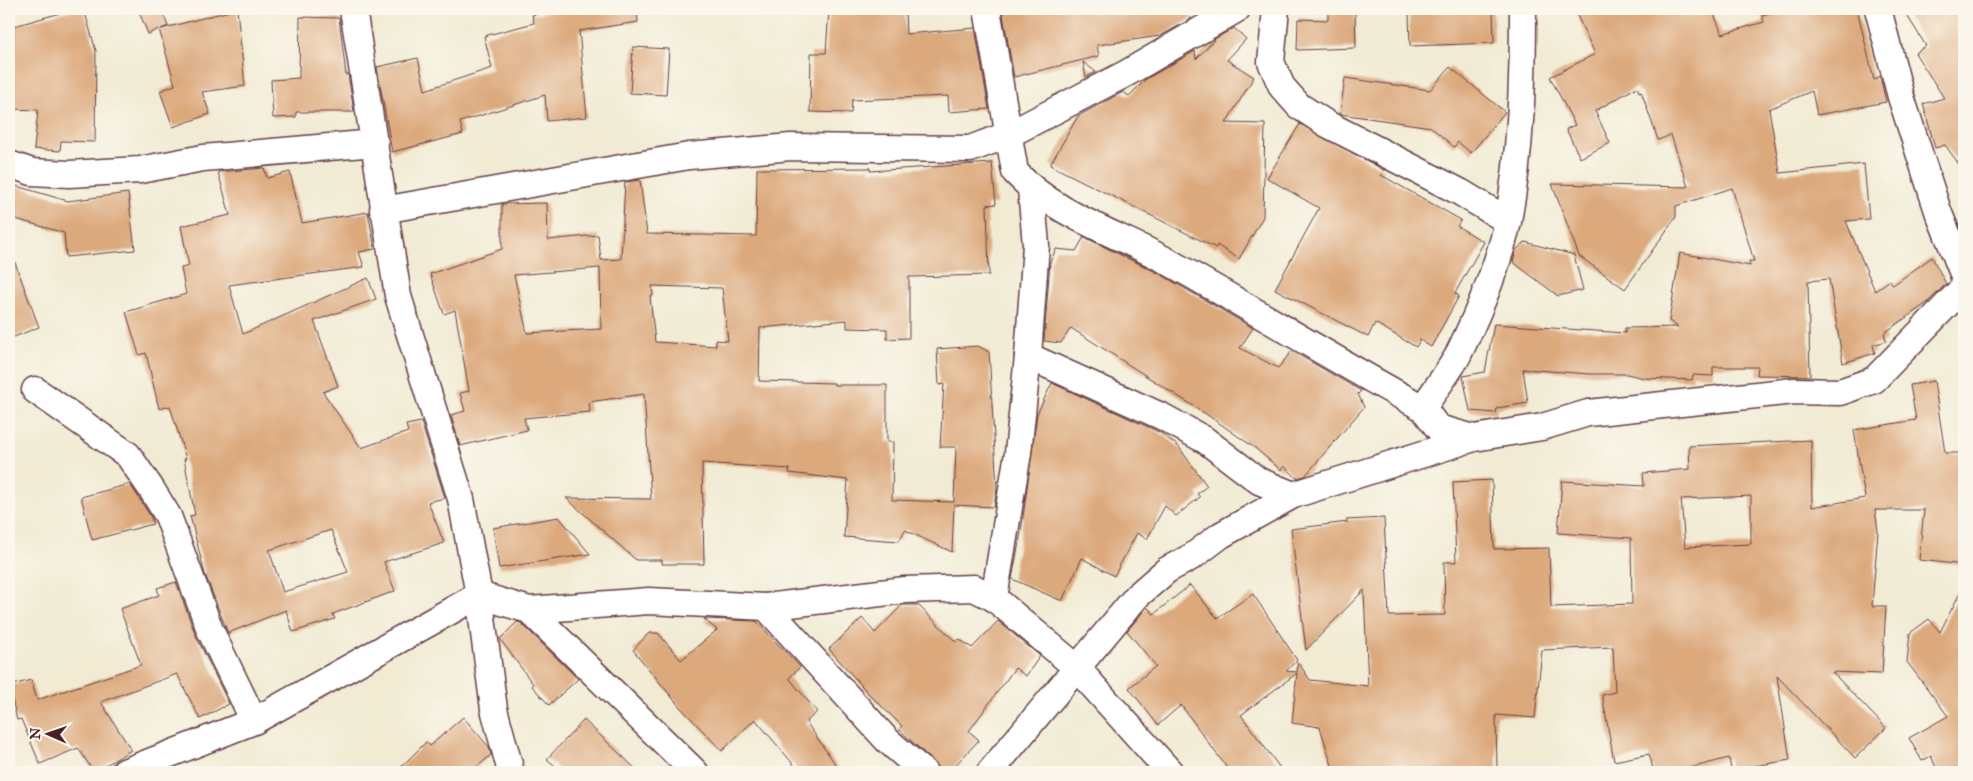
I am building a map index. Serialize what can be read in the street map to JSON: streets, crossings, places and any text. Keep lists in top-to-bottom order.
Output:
{
  "north": "left"
}
